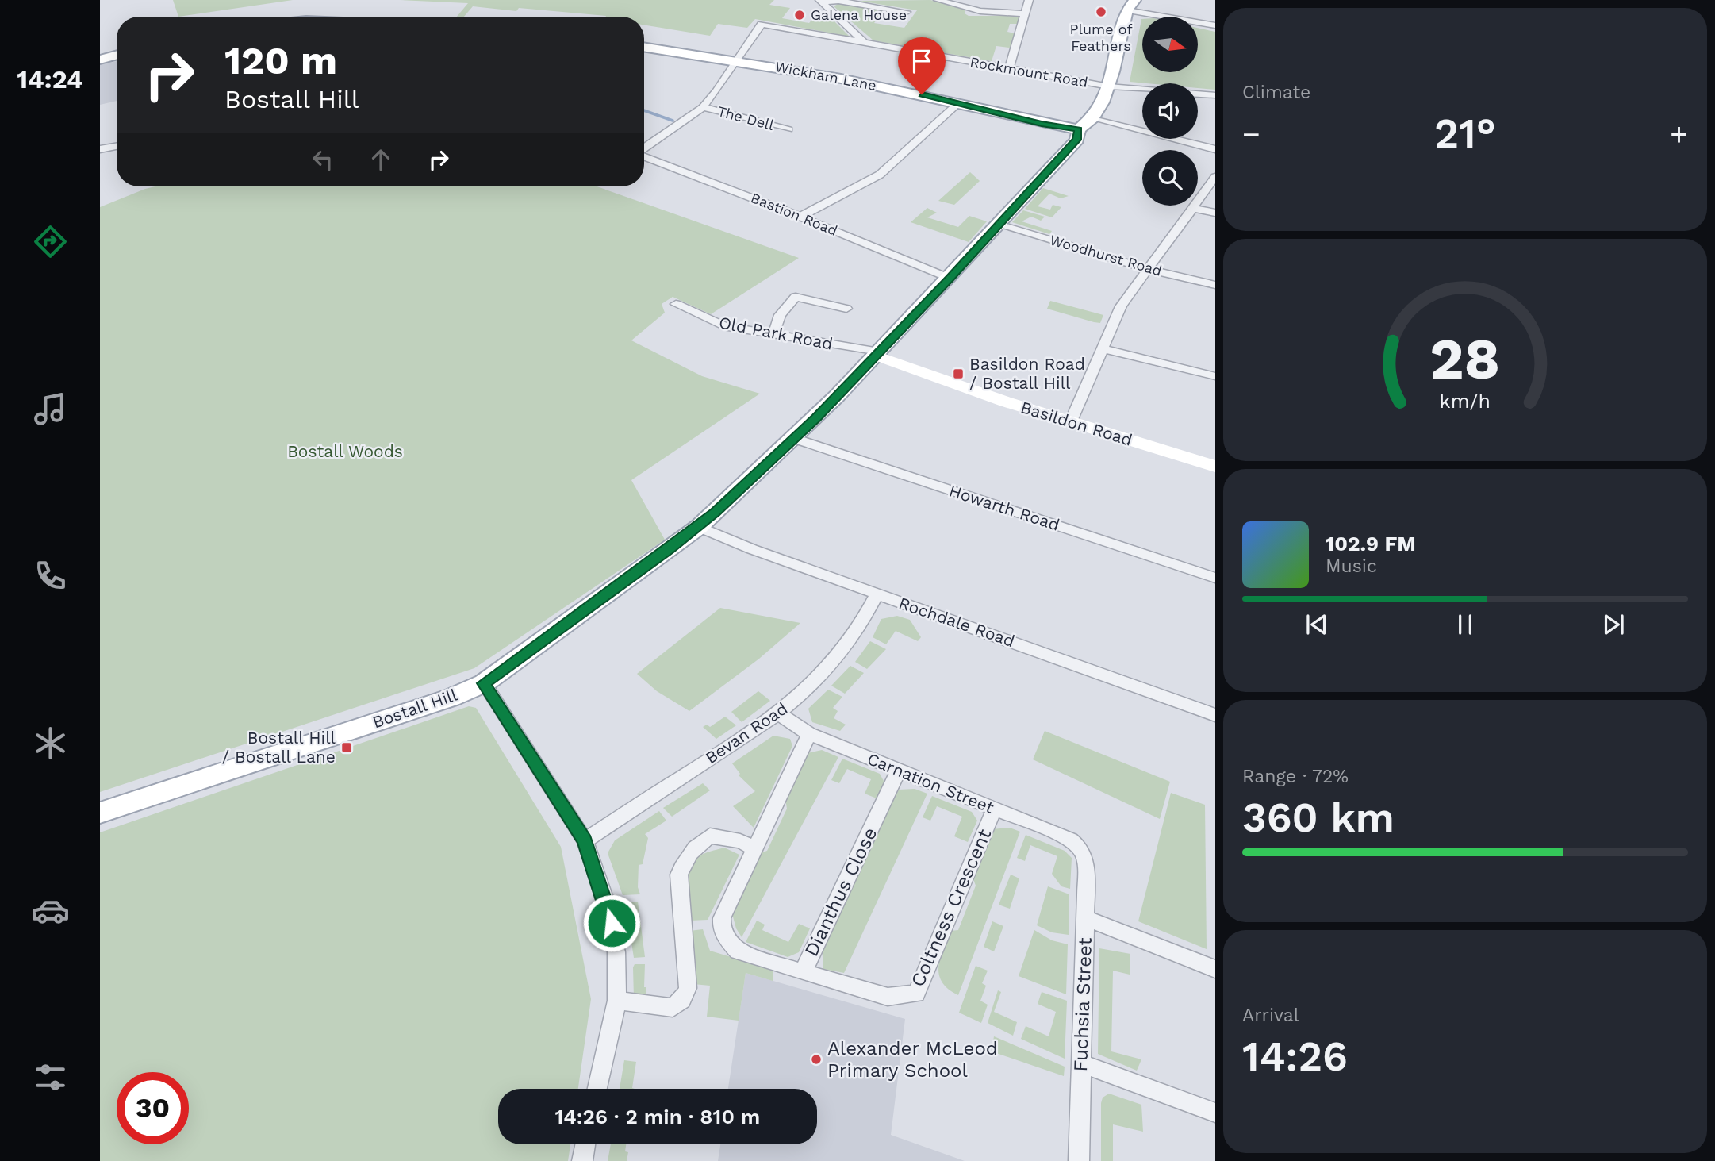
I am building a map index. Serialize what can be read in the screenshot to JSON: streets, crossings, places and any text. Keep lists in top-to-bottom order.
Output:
{
  "streets": {
    "main road": ["Wickham Lane", "Basildon Road", "Bostall Hill"],
    "street": [
      "Rockmount Road",
      "The Dell",
      "Bastion Road",
      "Woodhurst Road",
      "Old Park Road",
      "Howarth Road",
      "Rochdale Road",
      "Bevan Road",
      "Carnation Street",
      "Dianthus Close",
      "Coltness Crescent",
      "Fuchsia Street"
    ]
  },
  "crossings": [
    ["Rockmount Road", "Wickham Lane"],
    ["Wickham Lane", "Bostall Hill"],
    ["Bastion Road", "Bostall Hill"],
    ["Woodhurst Road", "Bostall Hill"],
    ["Old Park Road", "Basildon Road"],
    ["Old Park Road", "Bostall Hill"],
    ["Basildon Road", "Bostall Hill"],
    ["Howarth Road", "Bostall Hill"],
    ["Rochdale Road", "Bostall Hill"],
    ["Rochdale Road", "Bevan Road"],
    ["Bevan Road", "Carnation Street"],
    ["Carnation Street", "Dianthus Close"],
    ["Carnation Street", "Coltness Crescent"],
    ["Carnation Street", "Fuchsia Street"],
    ["Dianthus Close", "Coltness Crescent"]
  ],
  "parks": ["Bostall Woods"],
  "places": {
    "other": ["Plume of Feathers", "Galena House", "Alexander McLeod Primary School"],
    "transit": ["Basildon Road / Bostall Hill", "Bostall Hill / Bostall Lane"]
  },
  "north": "right",
  "page": {
    "tabs": "14:24",
    "tile": [
      "Climate",
      ["Range · 72%", "360 km"],
      ["Arrival", "14:26"]
    ],
    "turn": ["120 m", "Bostall Hill"],
    "heat": ["−", "21°", "+"],
    "song": ["102.9 FM", "Music"],
    "limit": "30",
    "trip": "14:26 · 2 min · 810 m",
    "gauge": ["28", "km/h"]
  }
}
